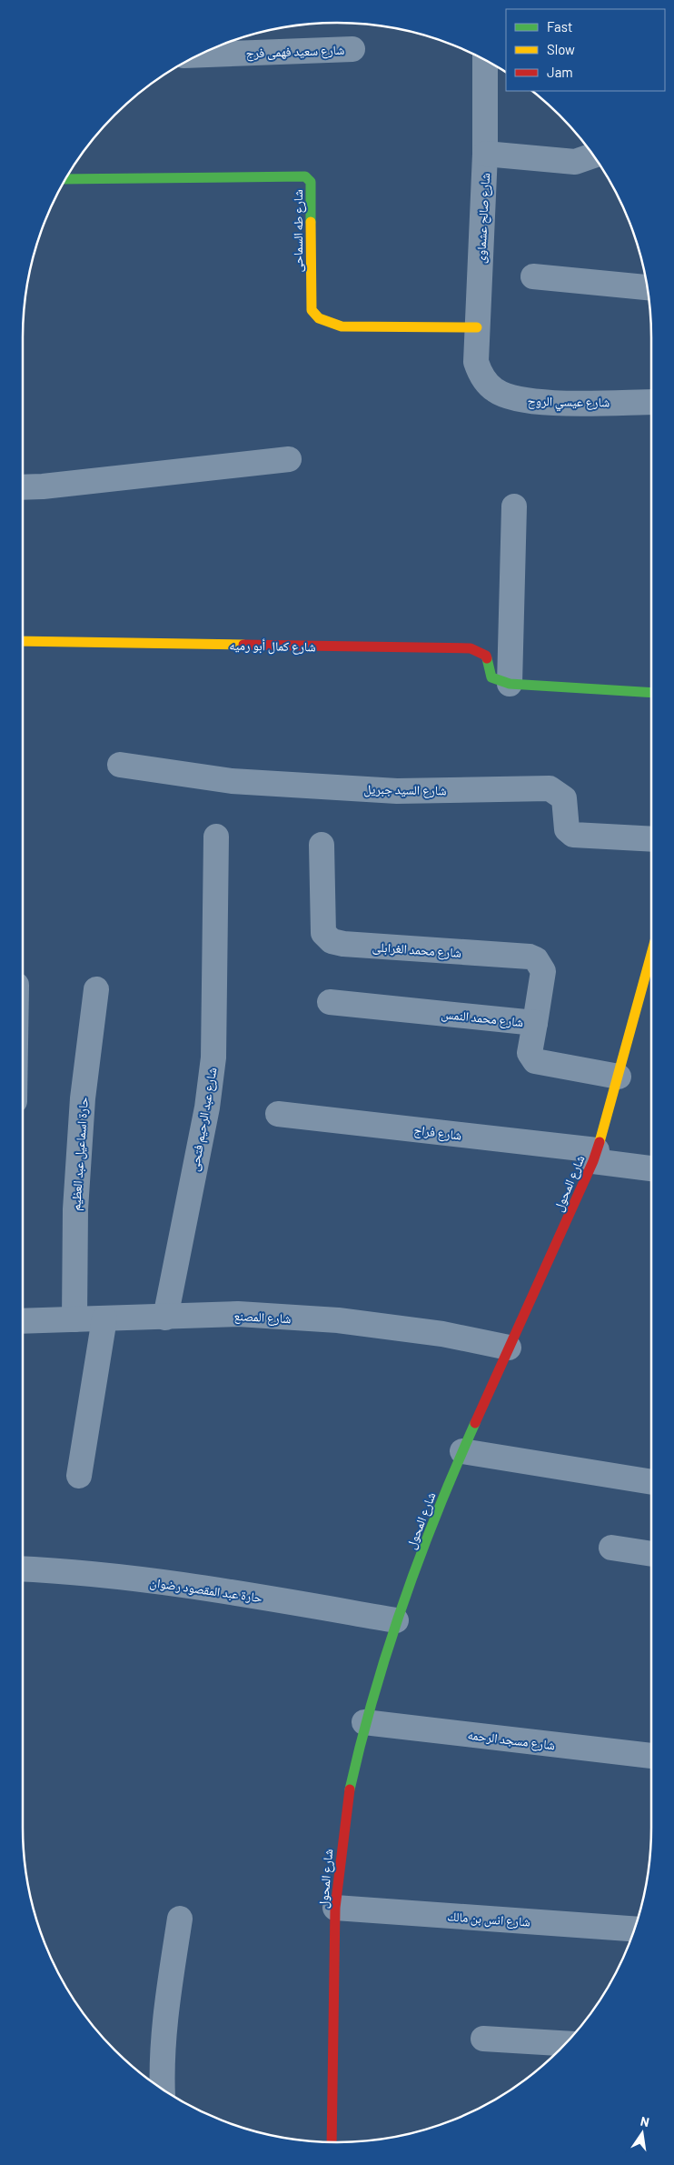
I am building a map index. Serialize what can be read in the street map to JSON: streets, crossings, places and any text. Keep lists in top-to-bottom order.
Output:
{
  "streets": {
    "street": [
      "شارع سعيد فهمى فرج",
      "شارع صالح عشماوى",
      "شارع طه السماحى",
      "شارع عيسي الروح",
      "شارع كمال أبو رميه",
      "شارع السيد جبريل",
      "شارع محمد الغرابلى",
      "شارع محمد النمس",
      "شارع عبد الرحيم فتحى",
      "شارع فراج",
      "حارة اسماعيل عبد العظيم",
      "شارع المحول",
      "شارع المصنع",
      "حارة عبد المقصود رضوان",
      "شارع مسجد الرحمه",
      "شارع انس بن مالك"
    ]
  },
  "crossings": [
    ["شارع صالح عشماوى", "شارع طه السماحى"],
    ["شارع صالح عشماوى", "شارع عيسي الروح"],
    ["شارع محمد الغرابلى", "شارع محمد النمس"],
    ["شارع محمد النمس", "شارع المحول"],
    ["شارع عبد الرحيم فتحى", "شارع المصنع"],
    ["شارع فراج", "شارع المحول"],
    ["حارة اسماعيل عبد العظيم", "شارع المصنع"],
    ["شارع المحول", "شارع المصنع"],
    ["شارع المحول", "حارة عبد المقصود رضوان"],
    ["شارع المحول", "شارع مسجد الرحمه"],
    ["شارع المحول", "شارع انس بن مالك"]
  ],
  "legend": ["Fast", "Slow", "Jam"],
  "north": "top"
}
